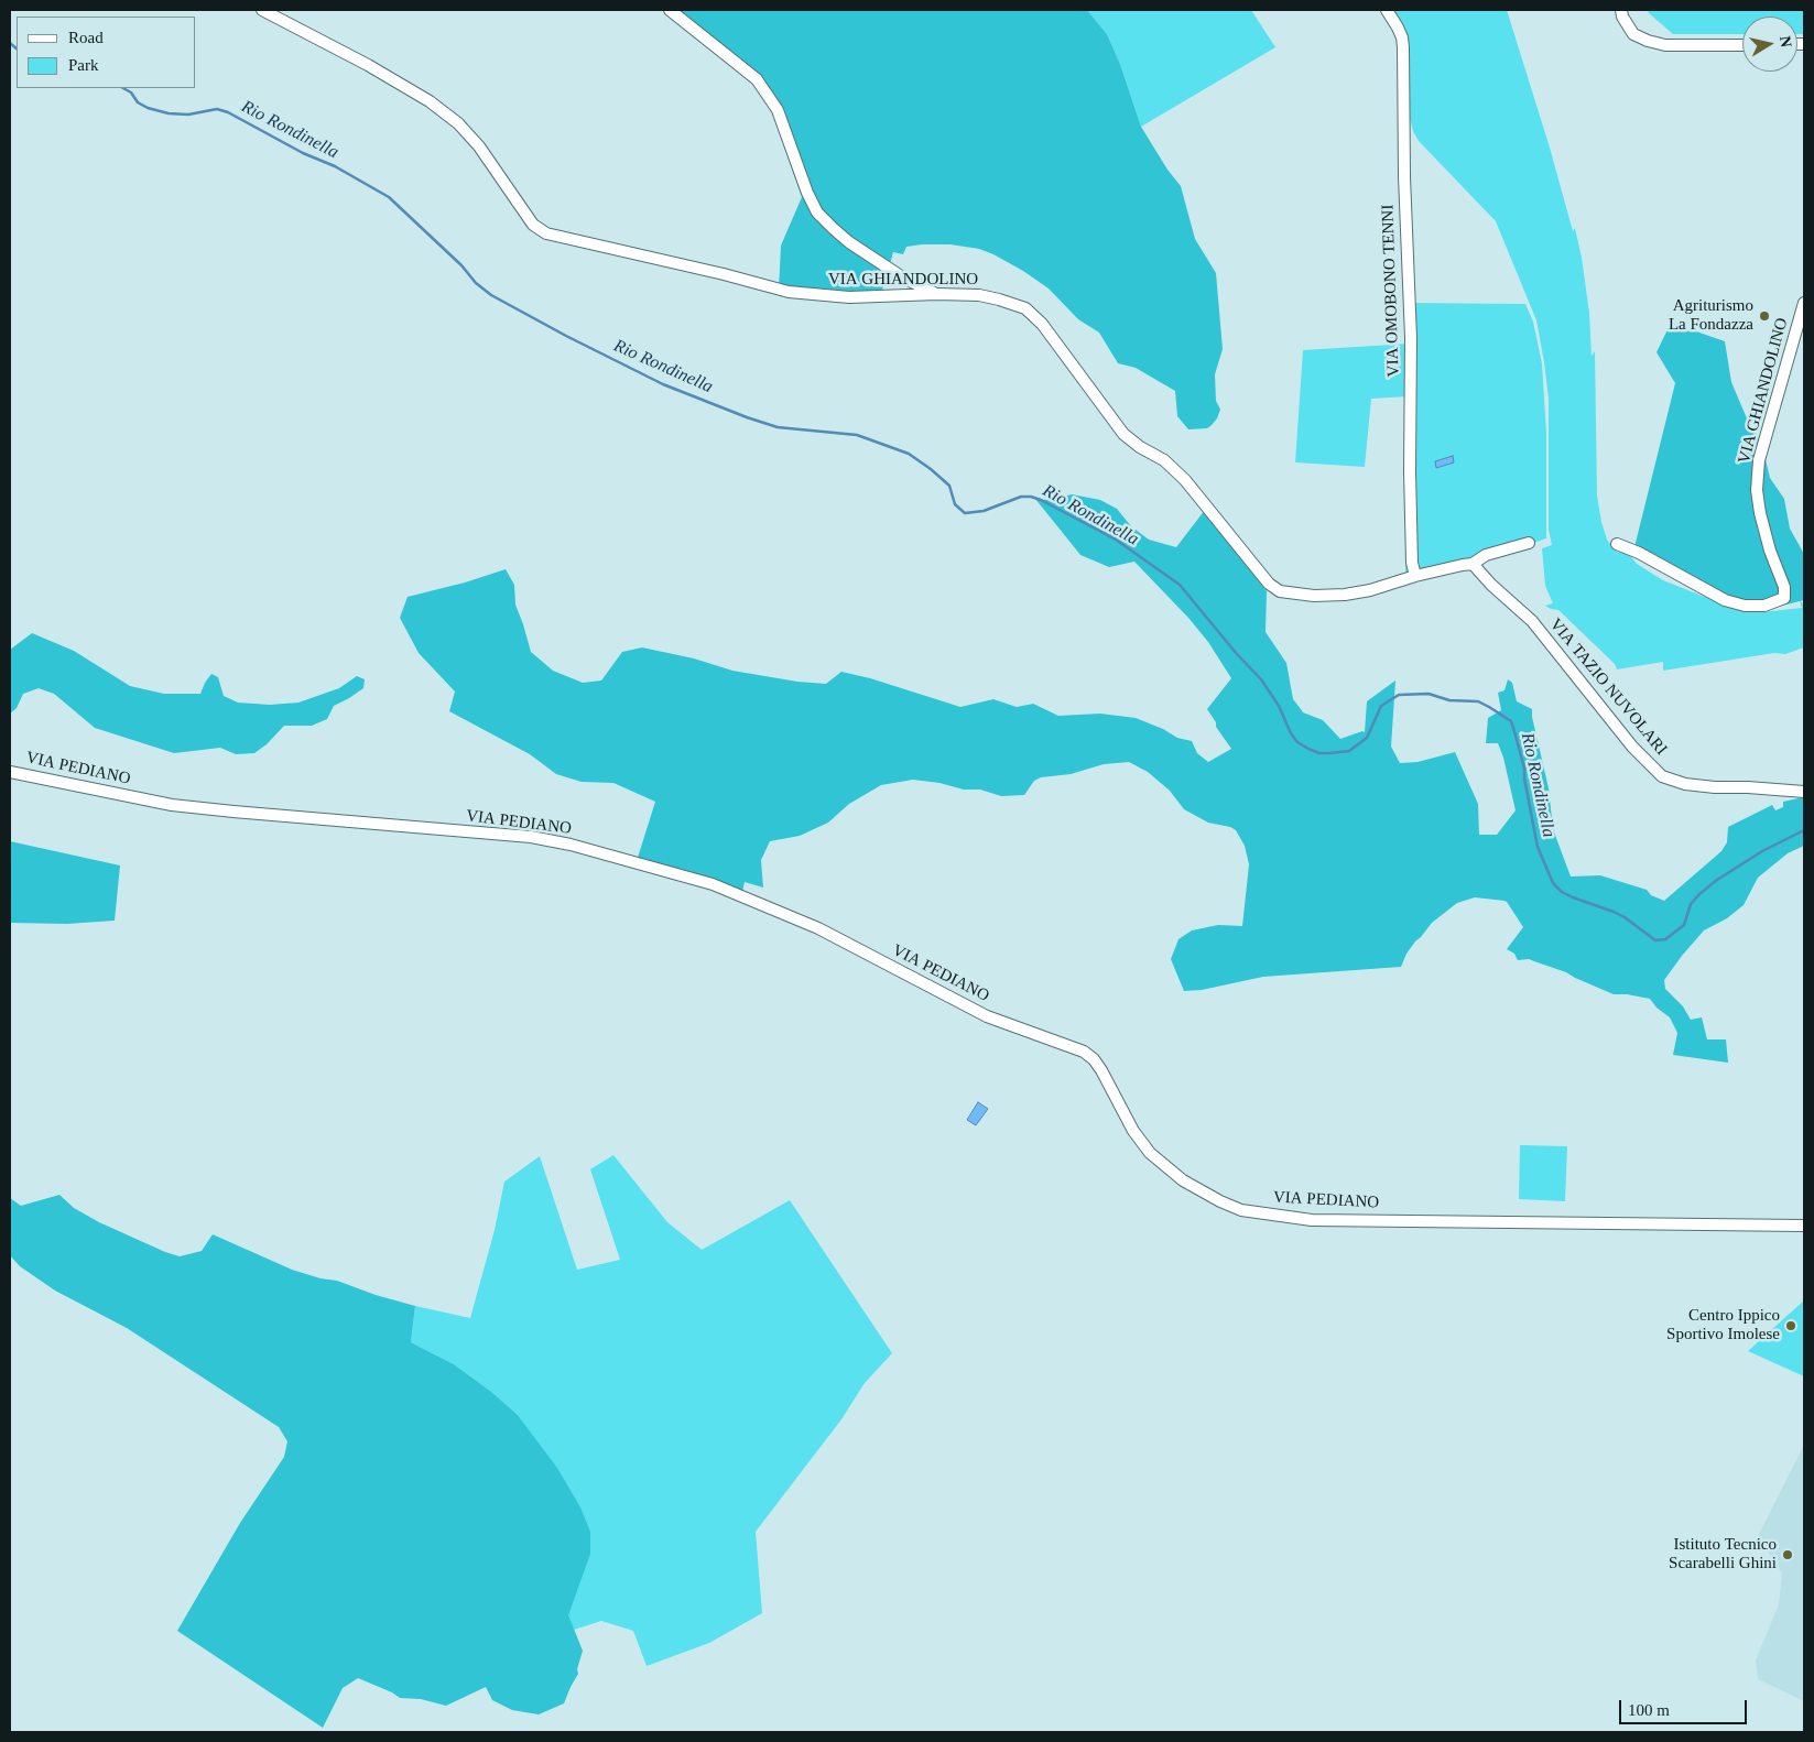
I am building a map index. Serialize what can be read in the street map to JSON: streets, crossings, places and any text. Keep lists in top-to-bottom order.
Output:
{
  "streets": {
    "street": [
      "VIA GHIANDOLINO",
      "VIA OMOBONO TENNI",
      "VIA TAZIO NUVOLARI",
      "VIA PEDIANO"
    ]
  },
  "crossings": [
    ["VIA GHIANDOLINO", "VIA OMOBONO TENNI"],
    ["VIA GHIANDOLINO", "VIA TAZIO NUVOLARI"]
  ],
  "water": ["Rio Rondinella"],
  "places": ["Agriturismo La Fondazza", "Centro Ippico Sportivo Imolese", "Istituto Tecnico Scarabelli Ghini"],
  "legend": ["Road", "Park"],
  "scale_bar": "100 m",
  "north": "right"
}
